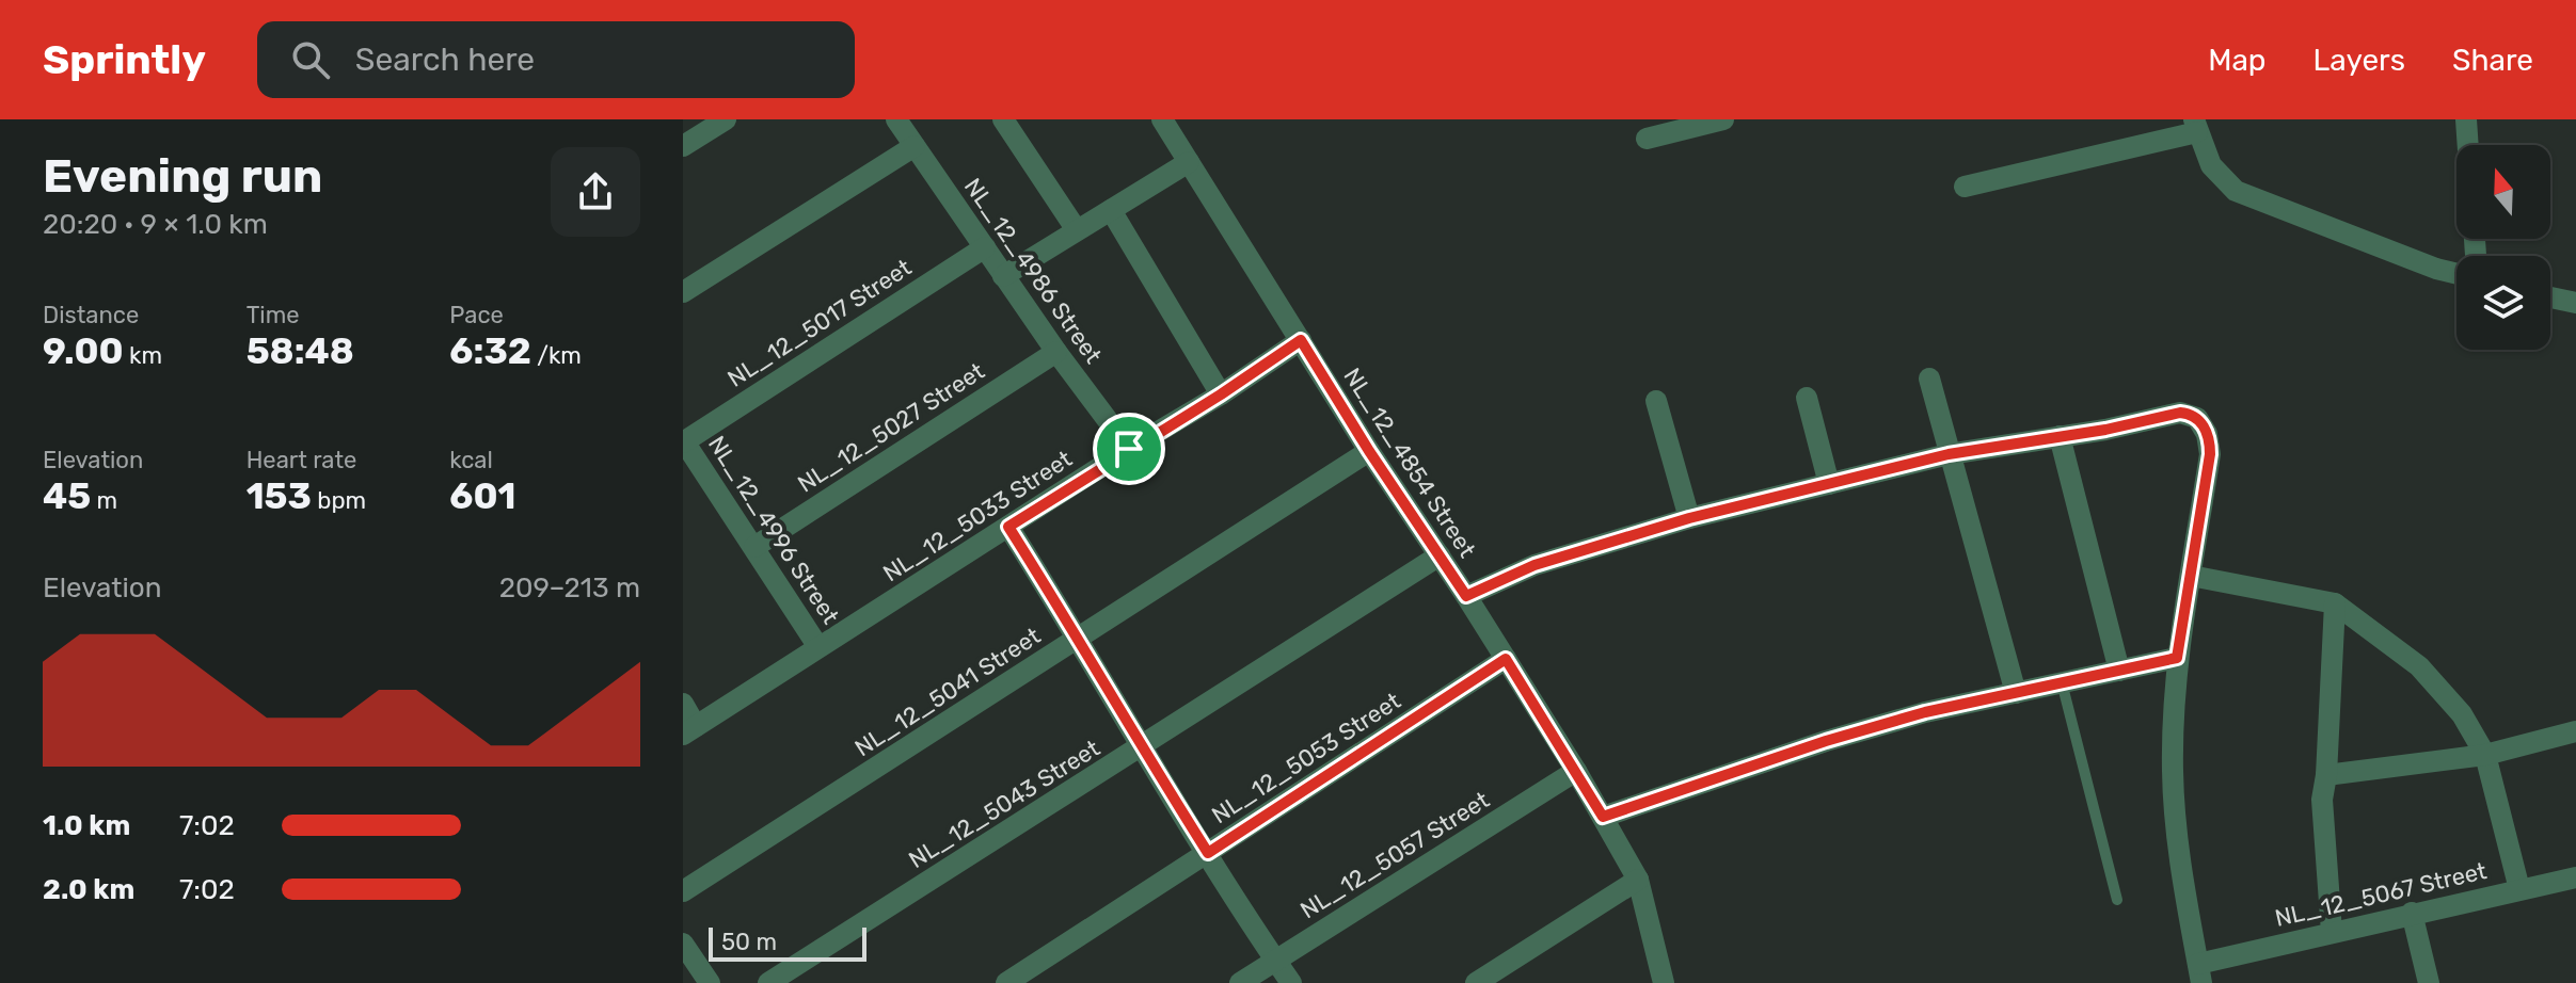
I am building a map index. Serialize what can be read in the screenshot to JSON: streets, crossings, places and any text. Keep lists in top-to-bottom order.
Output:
{
  "streets": {
    "street": [
      "NL_12_4986 Street",
      "NL_12_5017 Street",
      "NL_12_5027 Street",
      "NL_12_4854 Street",
      "NL_12_5033 Street",
      "NL_12_4996 Street",
      "NL_12_5041 Street",
      "NL_12_5053 Street",
      "NL_12_5043 Street",
      "NL_12_5057 Street",
      "NL_12_5067 Street"
    ]
  },
  "crossings": [
    ["NL_12_4986 Street", "NL_12_5017 Street"],
    ["NL_12_4986 Street", "NL_12_5027 Street"],
    ["NL_12_4986 Street", "NL_12_5033 Street"],
    ["NL_12_5017 Street", "NL_12_4996 Street"],
    ["NL_12_5027 Street", "NL_12_4996 Street"],
    ["NL_12_4854 Street", "NL_12_5033 Street"],
    ["NL_12_4854 Street", "NL_12_5041 Street"],
    ["NL_12_4854 Street", "NL_12_5053 Street"],
    ["NL_12_4854 Street", "NL_12_5043 Street"],
    ["NL_12_4854 Street", "NL_12_5057 Street"],
    ["NL_12_5033 Street", "NL_12_4996 Street"]
  ],
  "scale_bar": "50 m",
  "north": "top",
  "page": {
    "header": "Sprintly",
    "search": "Search here",
    "nav": ["Map", "Layers", "Share"],
    "heading": ["Evening run", "20:20 · 9 × 1.0 km"],
    "stats": [
      ["Distance", "9.00 km"],
      ["Time", "58:48"],
      ["Pace", "6:32 /km"],
      ["Elevation", "45 m"],
      ["Heart rate", "153 bpm"],
      ["kcal", "601"]
    ],
    "chart": ["Elevation", "209–213 m"],
    "list": [
      {
        "name": "1.0 km",
        "note": "7:02"
      },
      {
        "name": "2.0 km",
        "note": "7:02"
      }
    ],
    "scale": "50 m"
  }
}
